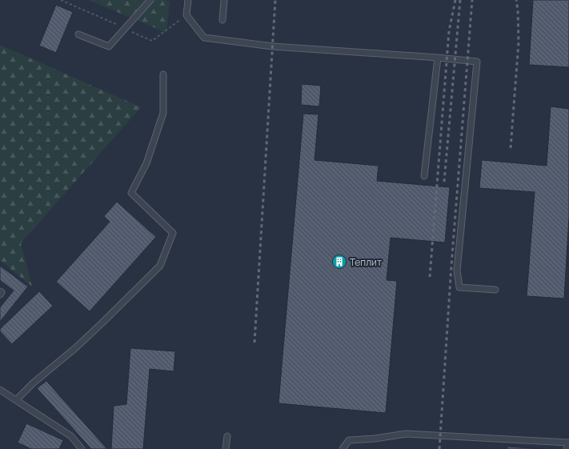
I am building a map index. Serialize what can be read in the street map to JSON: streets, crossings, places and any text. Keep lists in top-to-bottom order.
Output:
{
  "places": {
    "building": ["Теплит"]
  }
}
